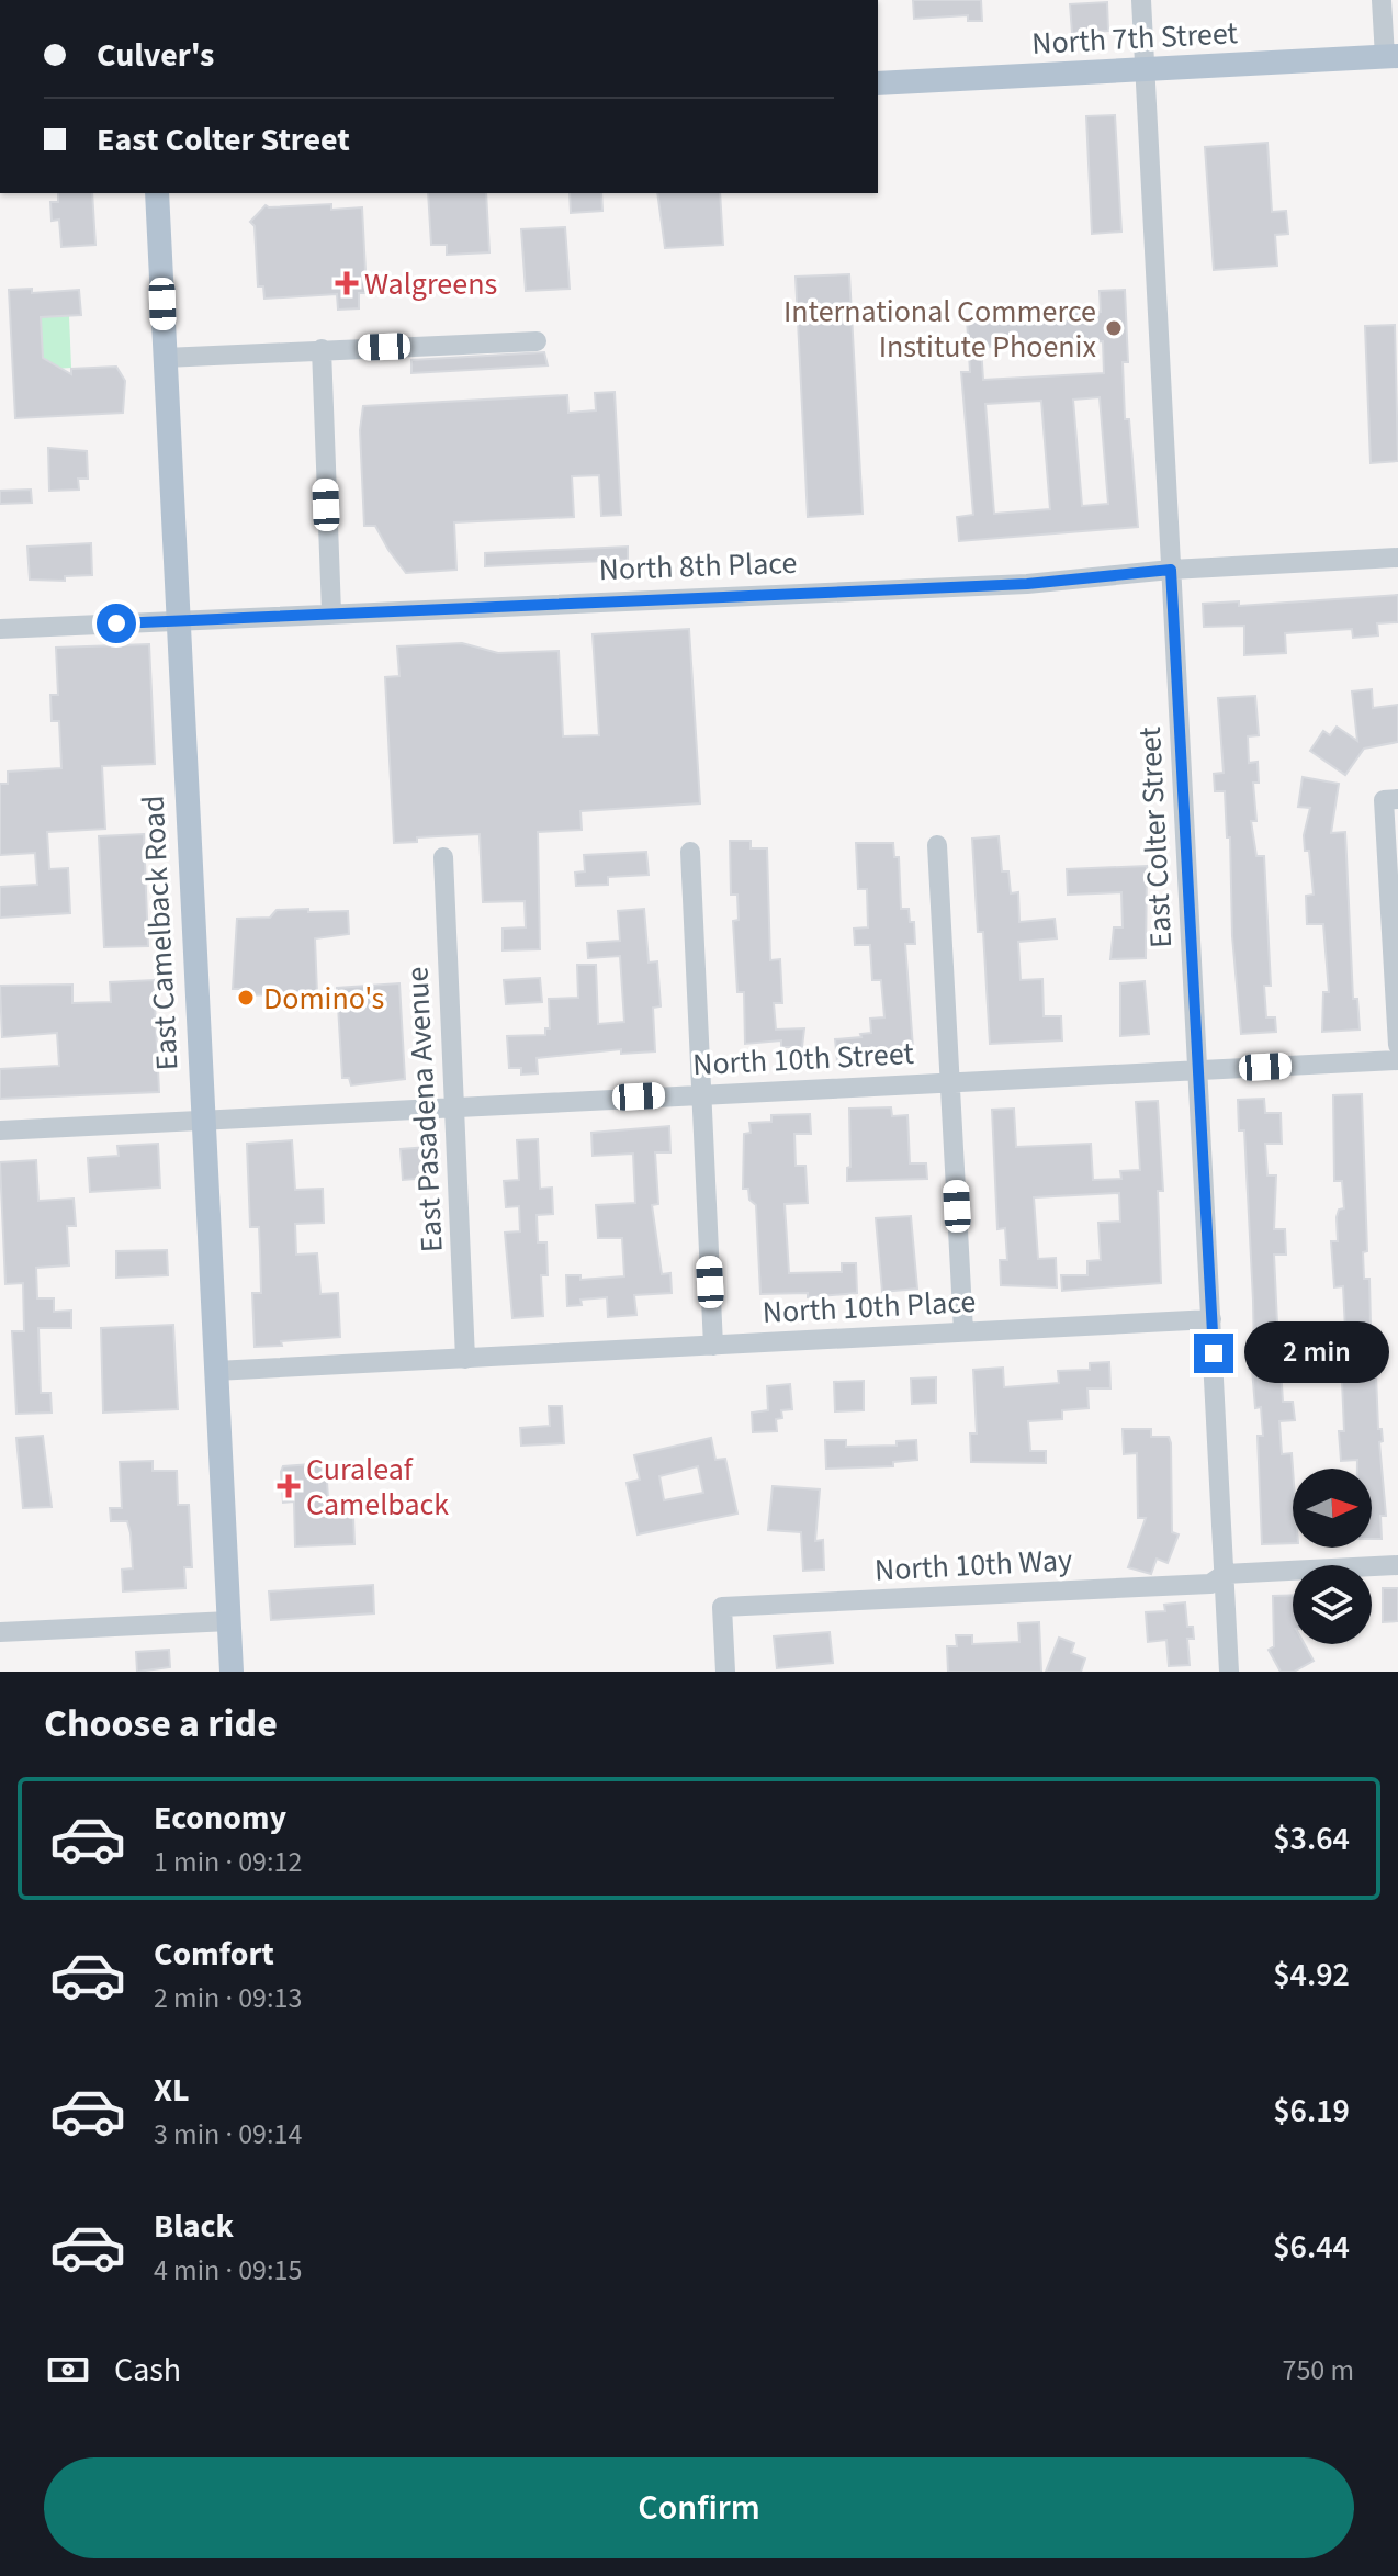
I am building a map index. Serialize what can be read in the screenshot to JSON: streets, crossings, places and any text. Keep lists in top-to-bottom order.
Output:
{
  "streets": {
    "main road": ["North 7th Street", "East Camelback Road"],
    "street": [
      "North 8th Place",
      "East Colter Street",
      "North 10th Street",
      "East Pasadena Avenue",
      "North 10th Place",
      "North 10th Way"
    ]
  },
  "crossings": [
    ["North 7th Street", "East Colter Street"],
    ["North 8th Place", "East Colter Street"],
    ["North 8th Place", "East Camelback Road"],
    ["East Colter Street", "North 10th Street"],
    ["East Colter Street", "North 10th Place"],
    ["East Colter Street", "North 10th Way"],
    ["East Camelback Road", "North 10th Street"],
    ["East Camelback Road", "North 10th Place"],
    ["North 10th Street", "East Pasadena Avenue"],
    ["East Pasadena Avenue", "North 10th Place"]
  ],
  "places": {
    "health": ["Walgreens", "Curaleaf Camelback"],
    "other": ["International Commerce Institute Phoenix", "Domino's"]
  },
  "north": "right",
  "page": {
    "banner": ["Culver's", "East Colter Street"],
    "bubble": "2 min",
    "heading": "Choose a ride",
    "list": [
      {
        "name": "Economy",
        "note": "1 min · 09:12",
        "value": "$3.64"
      },
      {
        "name": "Comfort",
        "note": "2 min · 09:13",
        "value": "$4.92"
      },
      {
        "name": "XL",
        "note": "3 min · 09:14",
        "value": "$6.19"
      },
      {
        "name": "Black",
        "note": "4 min · 09:15",
        "value": "$6.44"
      }
    ],
    "pay": ["Cash", "750 m"],
    "buttons": "Confirm"
  }
}
